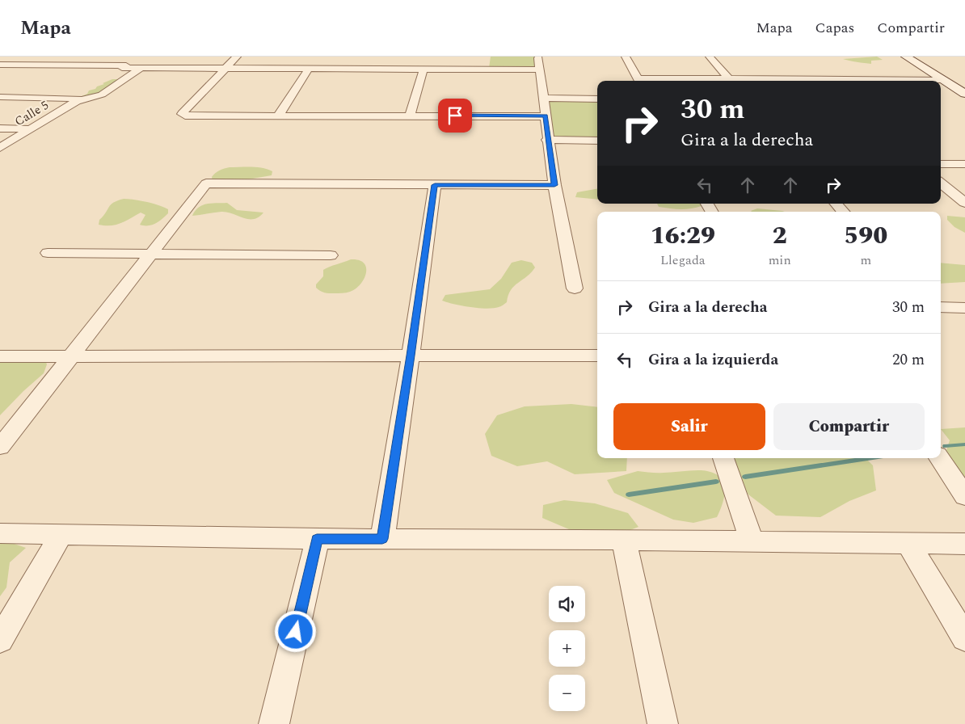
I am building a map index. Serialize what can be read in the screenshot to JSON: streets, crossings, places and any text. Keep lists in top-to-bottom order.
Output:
{
  "streets": {
    "street": ["Calle 5"]
  },
  "page": {
    "header": "Mapa",
    "nav": ["Mapa", "Capas", "Compartir"],
    "turn": ["30 m", "Gira a la derecha"],
    "eta": [
      "16:29",
      "Llegada",
      "2",
      "min",
      "590",
      "m"
    ],
    "list": [
      {
        "name": "Gira a la derecha",
        "value": "30 m"
      },
      {
        "name": "Gira a la izquierda",
        "value": "20 m"
      }
    ],
    "buttons": ["Salir", "Compartir"],
    "map_buttons": ["+", "−"]
  }
}
